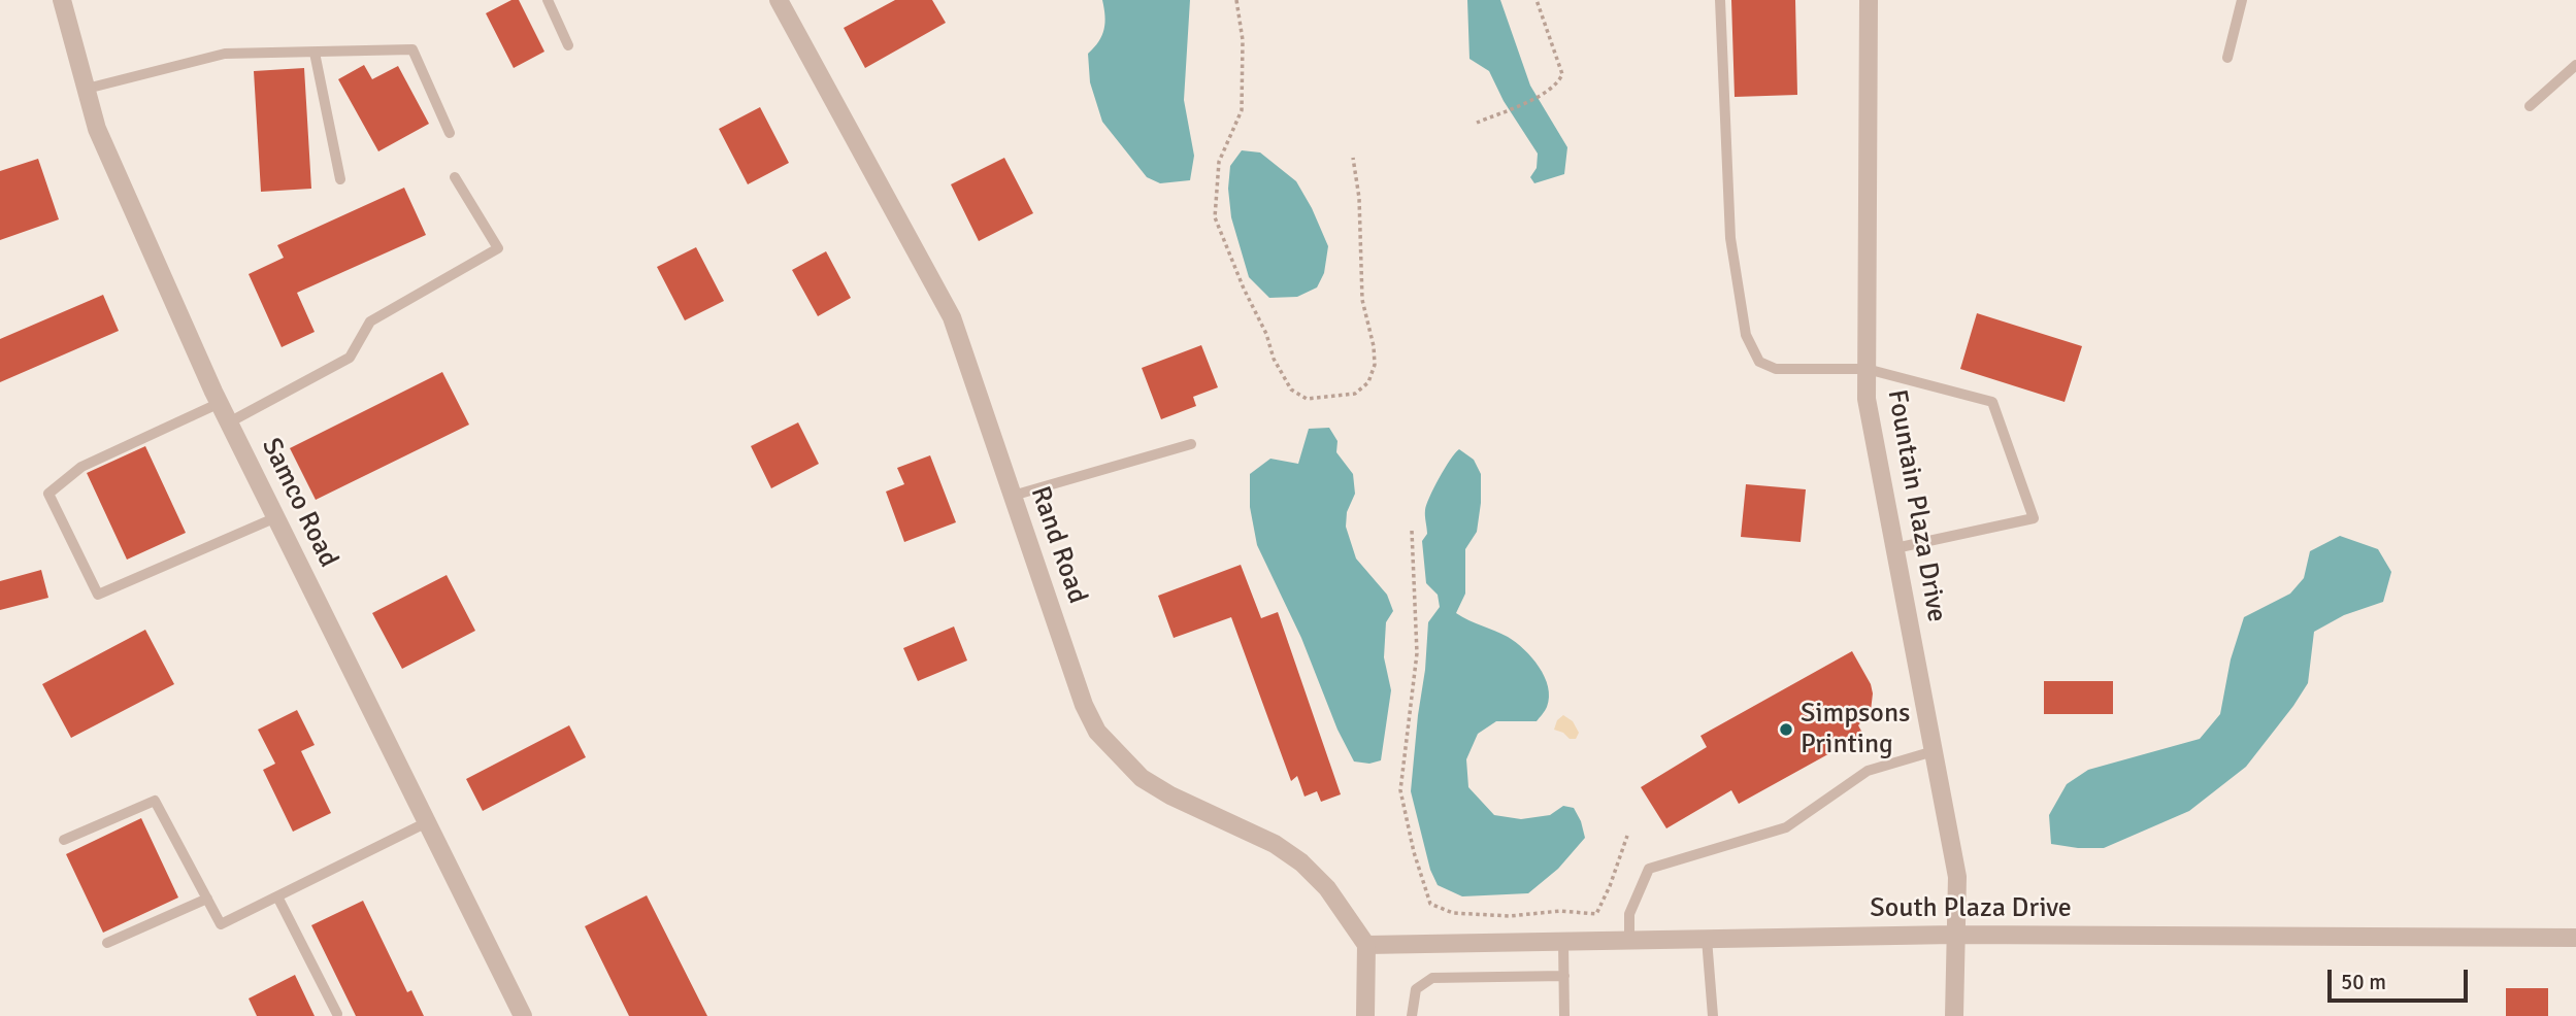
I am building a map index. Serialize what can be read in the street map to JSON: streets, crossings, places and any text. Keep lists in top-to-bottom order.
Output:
{
  "streets": {
    "street": [
      "Samco Road",
      "Fountain Plaza Drive",
      "Rand Road",
      "South Plaza Drive"
    ]
  },
  "crossings": [
    ["Fountain Plaza Drive", "South Plaza Drive"],
    ["Rand Road", "South Plaza Drive"]
  ],
  "places": ["Simpsons Printing"],
  "scale_bar": "50 m"
}
